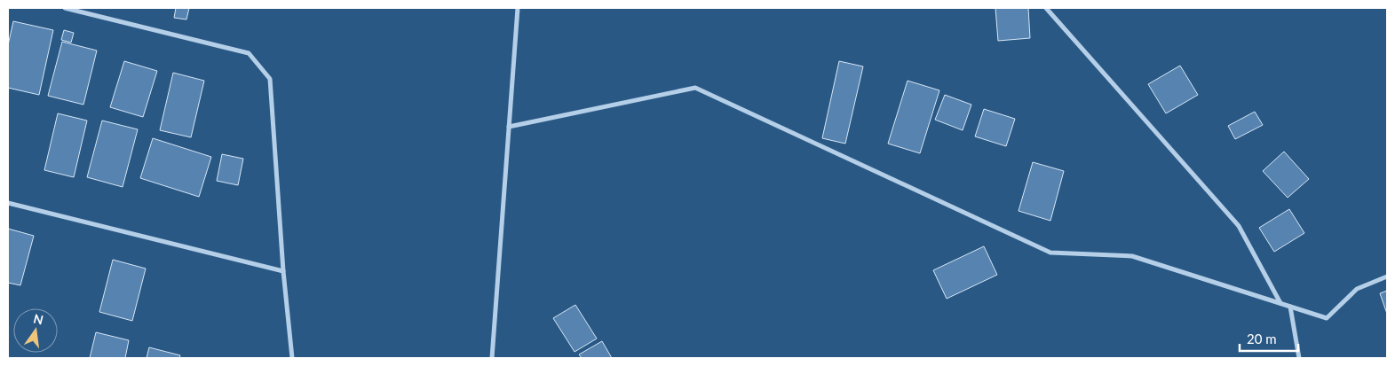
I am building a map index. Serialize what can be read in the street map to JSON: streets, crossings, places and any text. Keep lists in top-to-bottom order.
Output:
{
  "scale_bar": "20 m",
  "north": "top"
}
